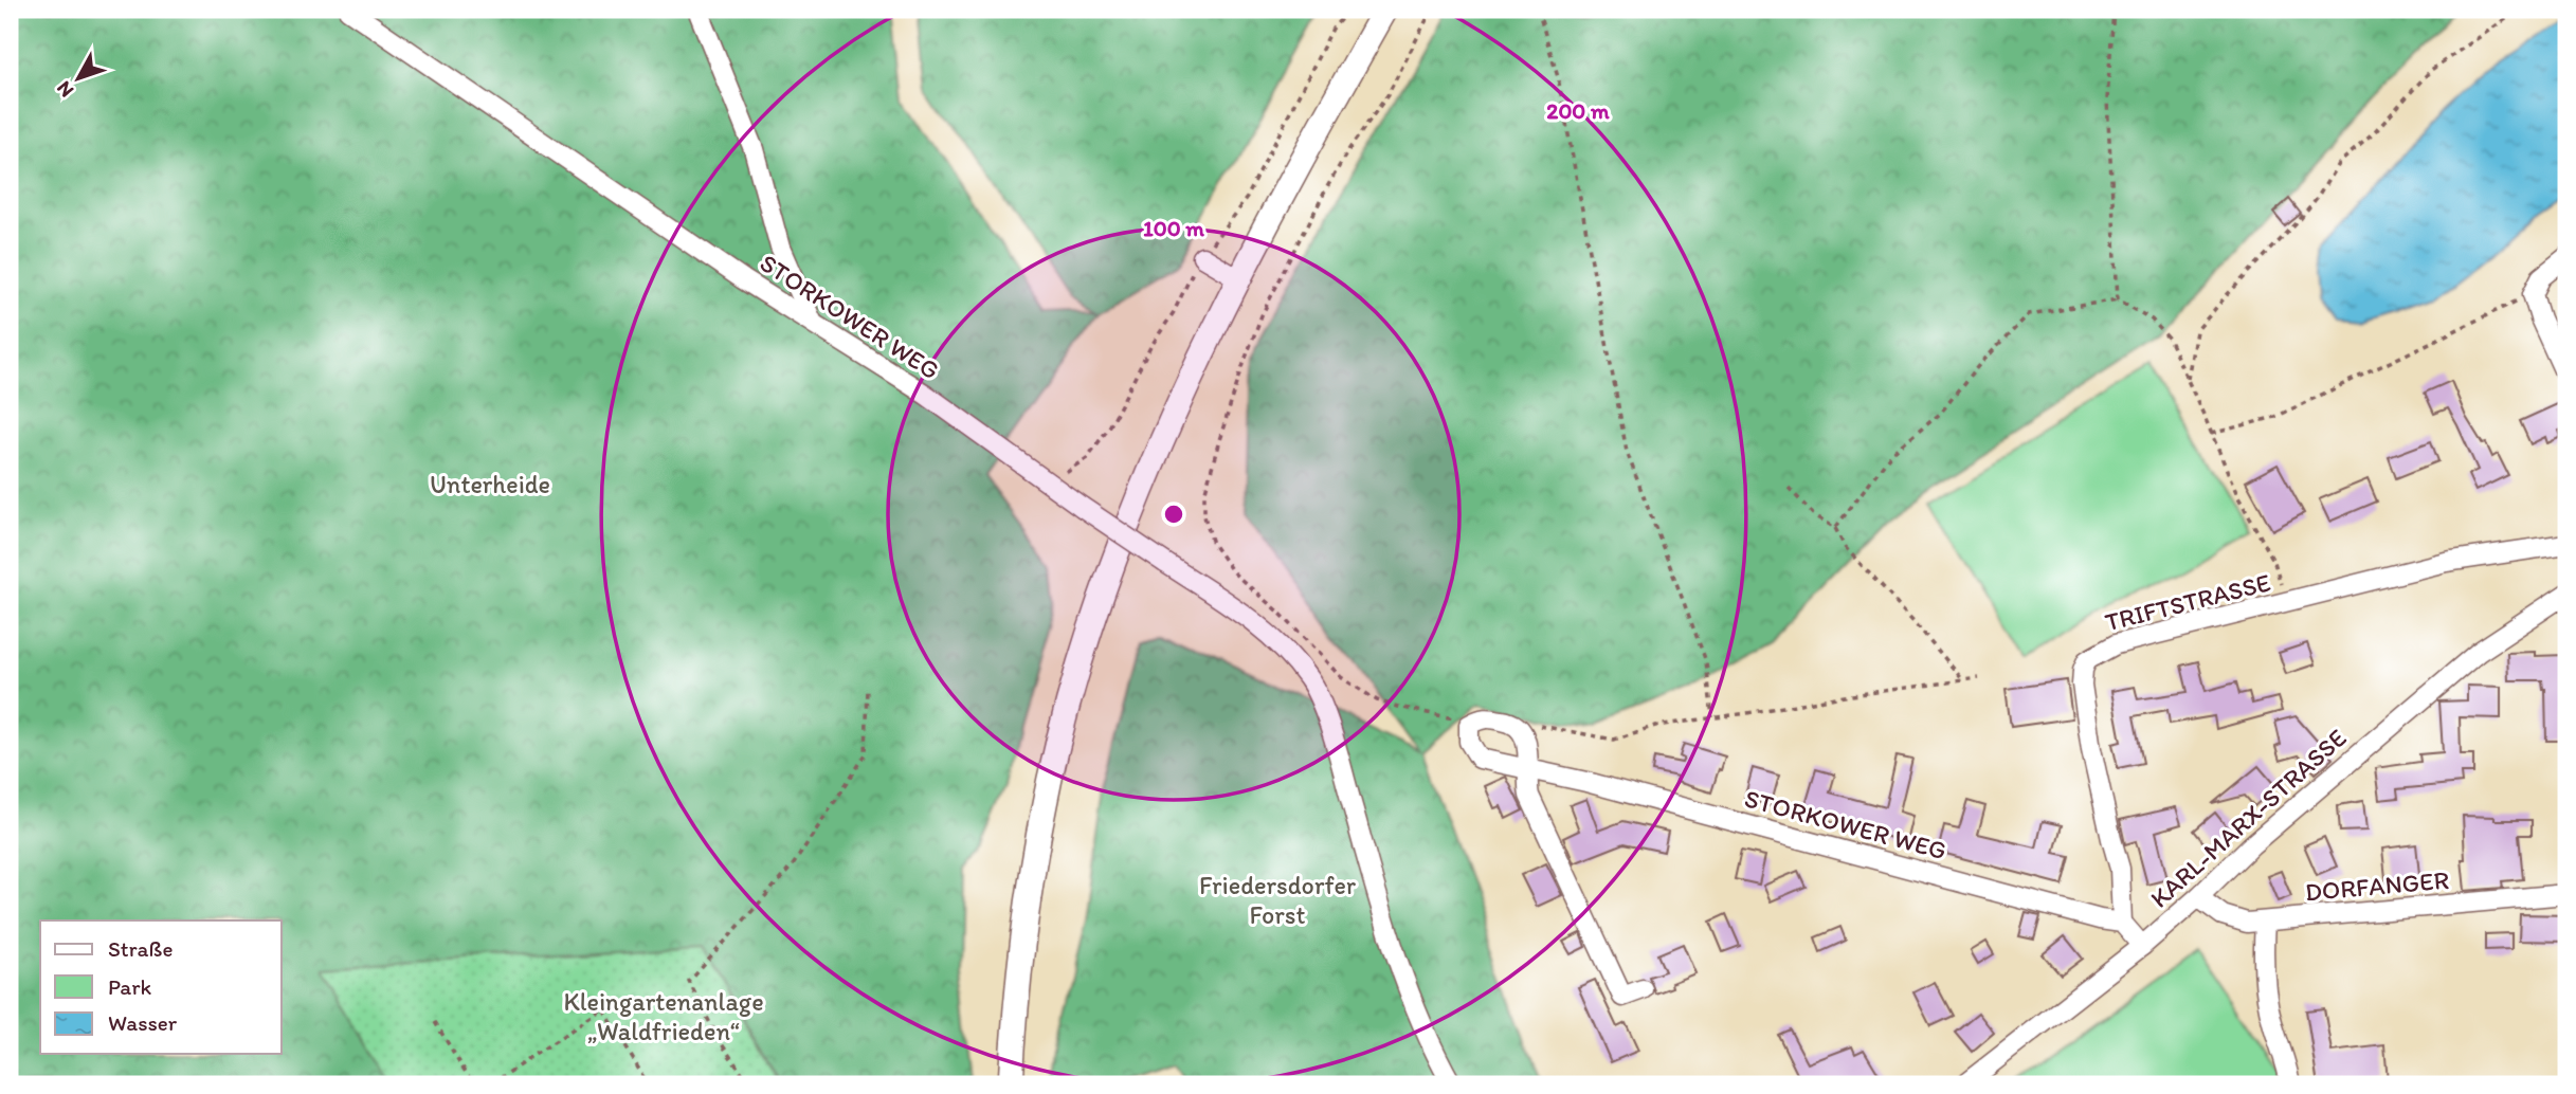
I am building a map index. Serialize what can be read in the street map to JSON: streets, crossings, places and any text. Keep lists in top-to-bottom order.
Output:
{
  "streets": {
    "street": [
      "STORKOWER WEG",
      "TRIFTSTRASSE",
      "KARL-MARX-STRASSE",
      "DORFANGER"
    ]
  },
  "crossings": [
    ["STORKOWER WEG", "TRIFTSTRASSE"],
    ["KARL-MARX-STRASSE", "DORFANGER"]
  ],
  "parks": ["Unterheide", "Friedersdorfer Forst", "Kleingartenanlage „Waldfrieden“"],
  "legend": ["Straße", "Park", "Wasser"],
  "north": "bottom left",
  "rings": ["200 m", "100 m"]
}
